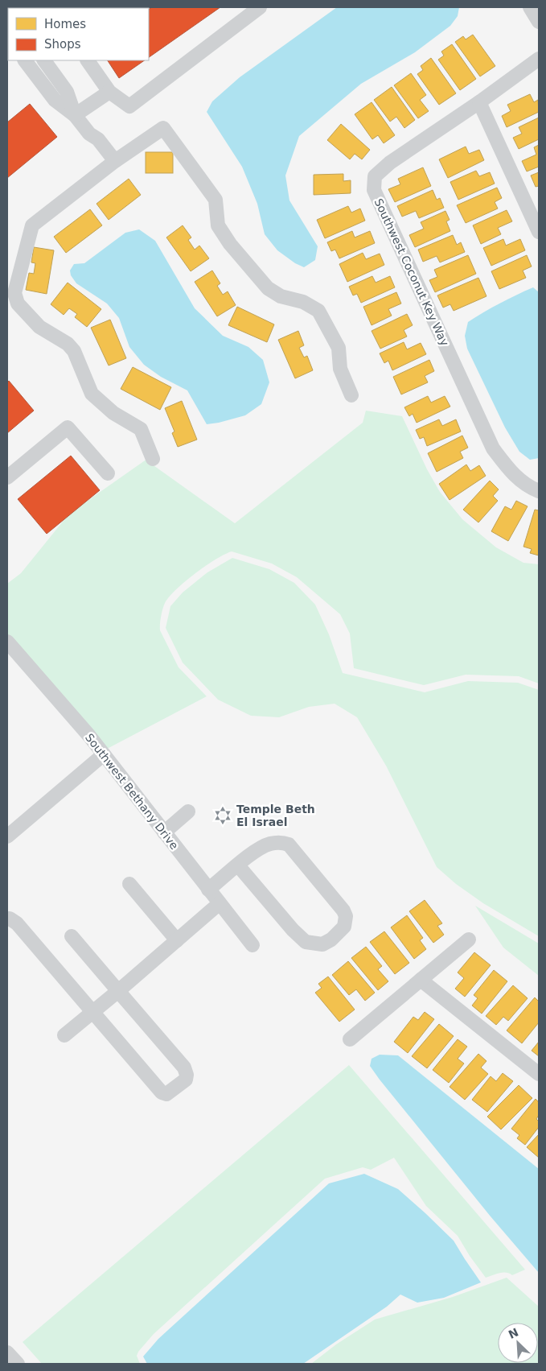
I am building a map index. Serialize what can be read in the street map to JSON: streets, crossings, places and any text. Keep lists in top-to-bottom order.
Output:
{
  "streets": {
    "street": ["Southwest Coconut Key Way", "Southwest Bethany Drive"]
  },
  "places": {
    "synagogue": ["Temple Beth El Israel"]
  },
  "legend": ["Homes", "Shops"],
  "north": "top left"
}
